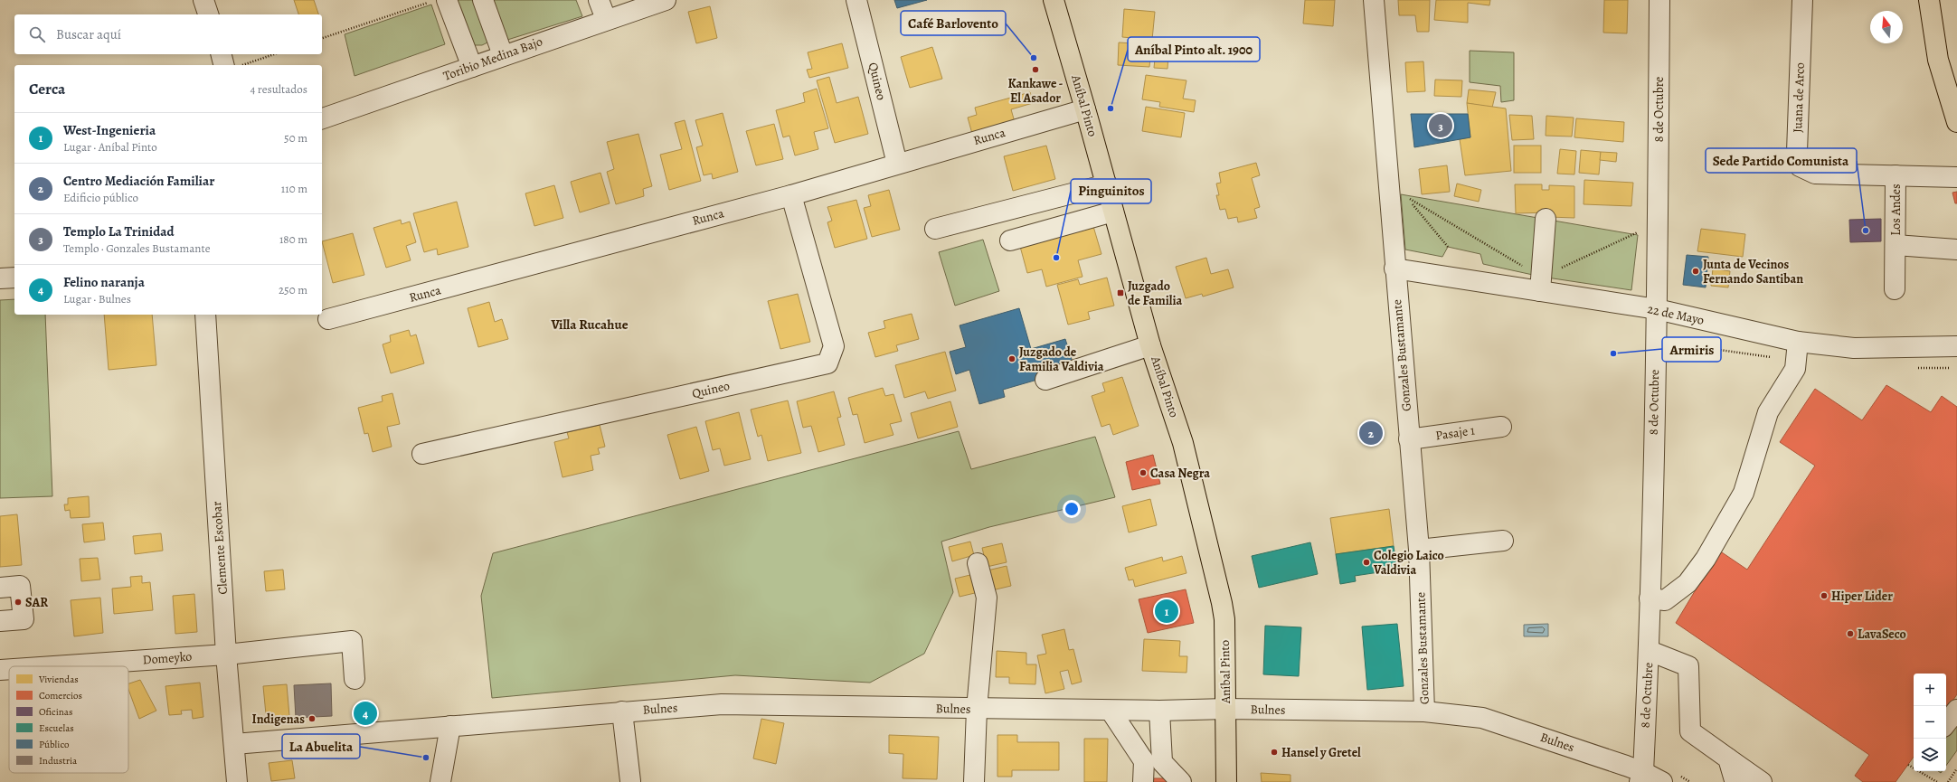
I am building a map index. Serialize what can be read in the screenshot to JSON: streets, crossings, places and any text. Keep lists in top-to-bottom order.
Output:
{
  "streets": {
    "main road": ["Aníbal Pinto"],
    "street": [
      "Toribio Medina Bajo",
      "Quineo",
      "Juana de Arco",
      "8 de Octubre",
      "Runca",
      "Los Andes",
      "22 de Mayo",
      "Gonzales Bustamante",
      "Pasaje 1",
      "Clemente Escobar",
      "Domeyko",
      "Bulnes"
    ]
  },
  "crossings": [
    ["Quineo", "Runca"],
    ["Juana de Arco", "Los Andes"],
    ["Aníbal Pinto", "Runca"],
    ["Aníbal Pinto", "Bulnes"],
    ["8 de Octubre", "22 de Mayo"],
    ["8 de Octubre", "Bulnes"],
    ["22 de Mayo", "Gonzales Bustamante"],
    ["Gonzales Bustamante", "Pasaje 1"],
    ["Gonzales Bustamante", "Bulnes"],
    ["Clemente Escobar", "Domeyko"],
    ["Clemente Escobar", "Bulnes"]
  ],
  "districts": ["Villa Rucahue"],
  "places": {
    "other": [
      "Café Barlovento",
      "Kankawe - El Asador",
      "Aníbal Pinto alt. 1900",
      "Sede Partido Comunista",
      "Pinguinitos",
      "Junta de Vecinos Fernando Santiban",
      "Armiris",
      "Juzgado de Familia Valdivia",
      "Casa Negra",
      "Colegio Laico Valdivia",
      "Hiper Lider",
      "SAR",
      "LavaSeco",
      "Indigenas",
      "Hansel y Gretel",
      "La Abuelita"
    ],
    "transit": ["Juzgado de Familia"]
  },
  "legend": [
    "Viviendas",
    "Comercios",
    "Oficinas",
    "Escuelas",
    "Público",
    "Industria"
  ],
  "north": "top",
  "page": {
    "search": "Buscar aquí",
    "heading": ["Cerca", "4 resultados"],
    "pins": [
      "3",
      "2",
      "1",
      "4"
    ],
    "list": [
      {
        "mark": "1",
        "name": "West-Ingenieria",
        "note": "Lugar · Aníbal Pinto",
        "value": "50 m"
      },
      {
        "mark": "2",
        "name": "Centro Mediación Familiar",
        "note": "Edificio público",
        "value": "110 m"
      },
      {
        "mark": "3",
        "name": "Templo La Trinidad",
        "note": "Templo · Gonzales Bustamante",
        "value": "180 m"
      },
      {
        "mark": "4",
        "name": "Felino naranja",
        "note": "Lugar · Bulnes",
        "value": "250 m"
      }
    ],
    "map_buttons": ["+", "−"]
  }
}
